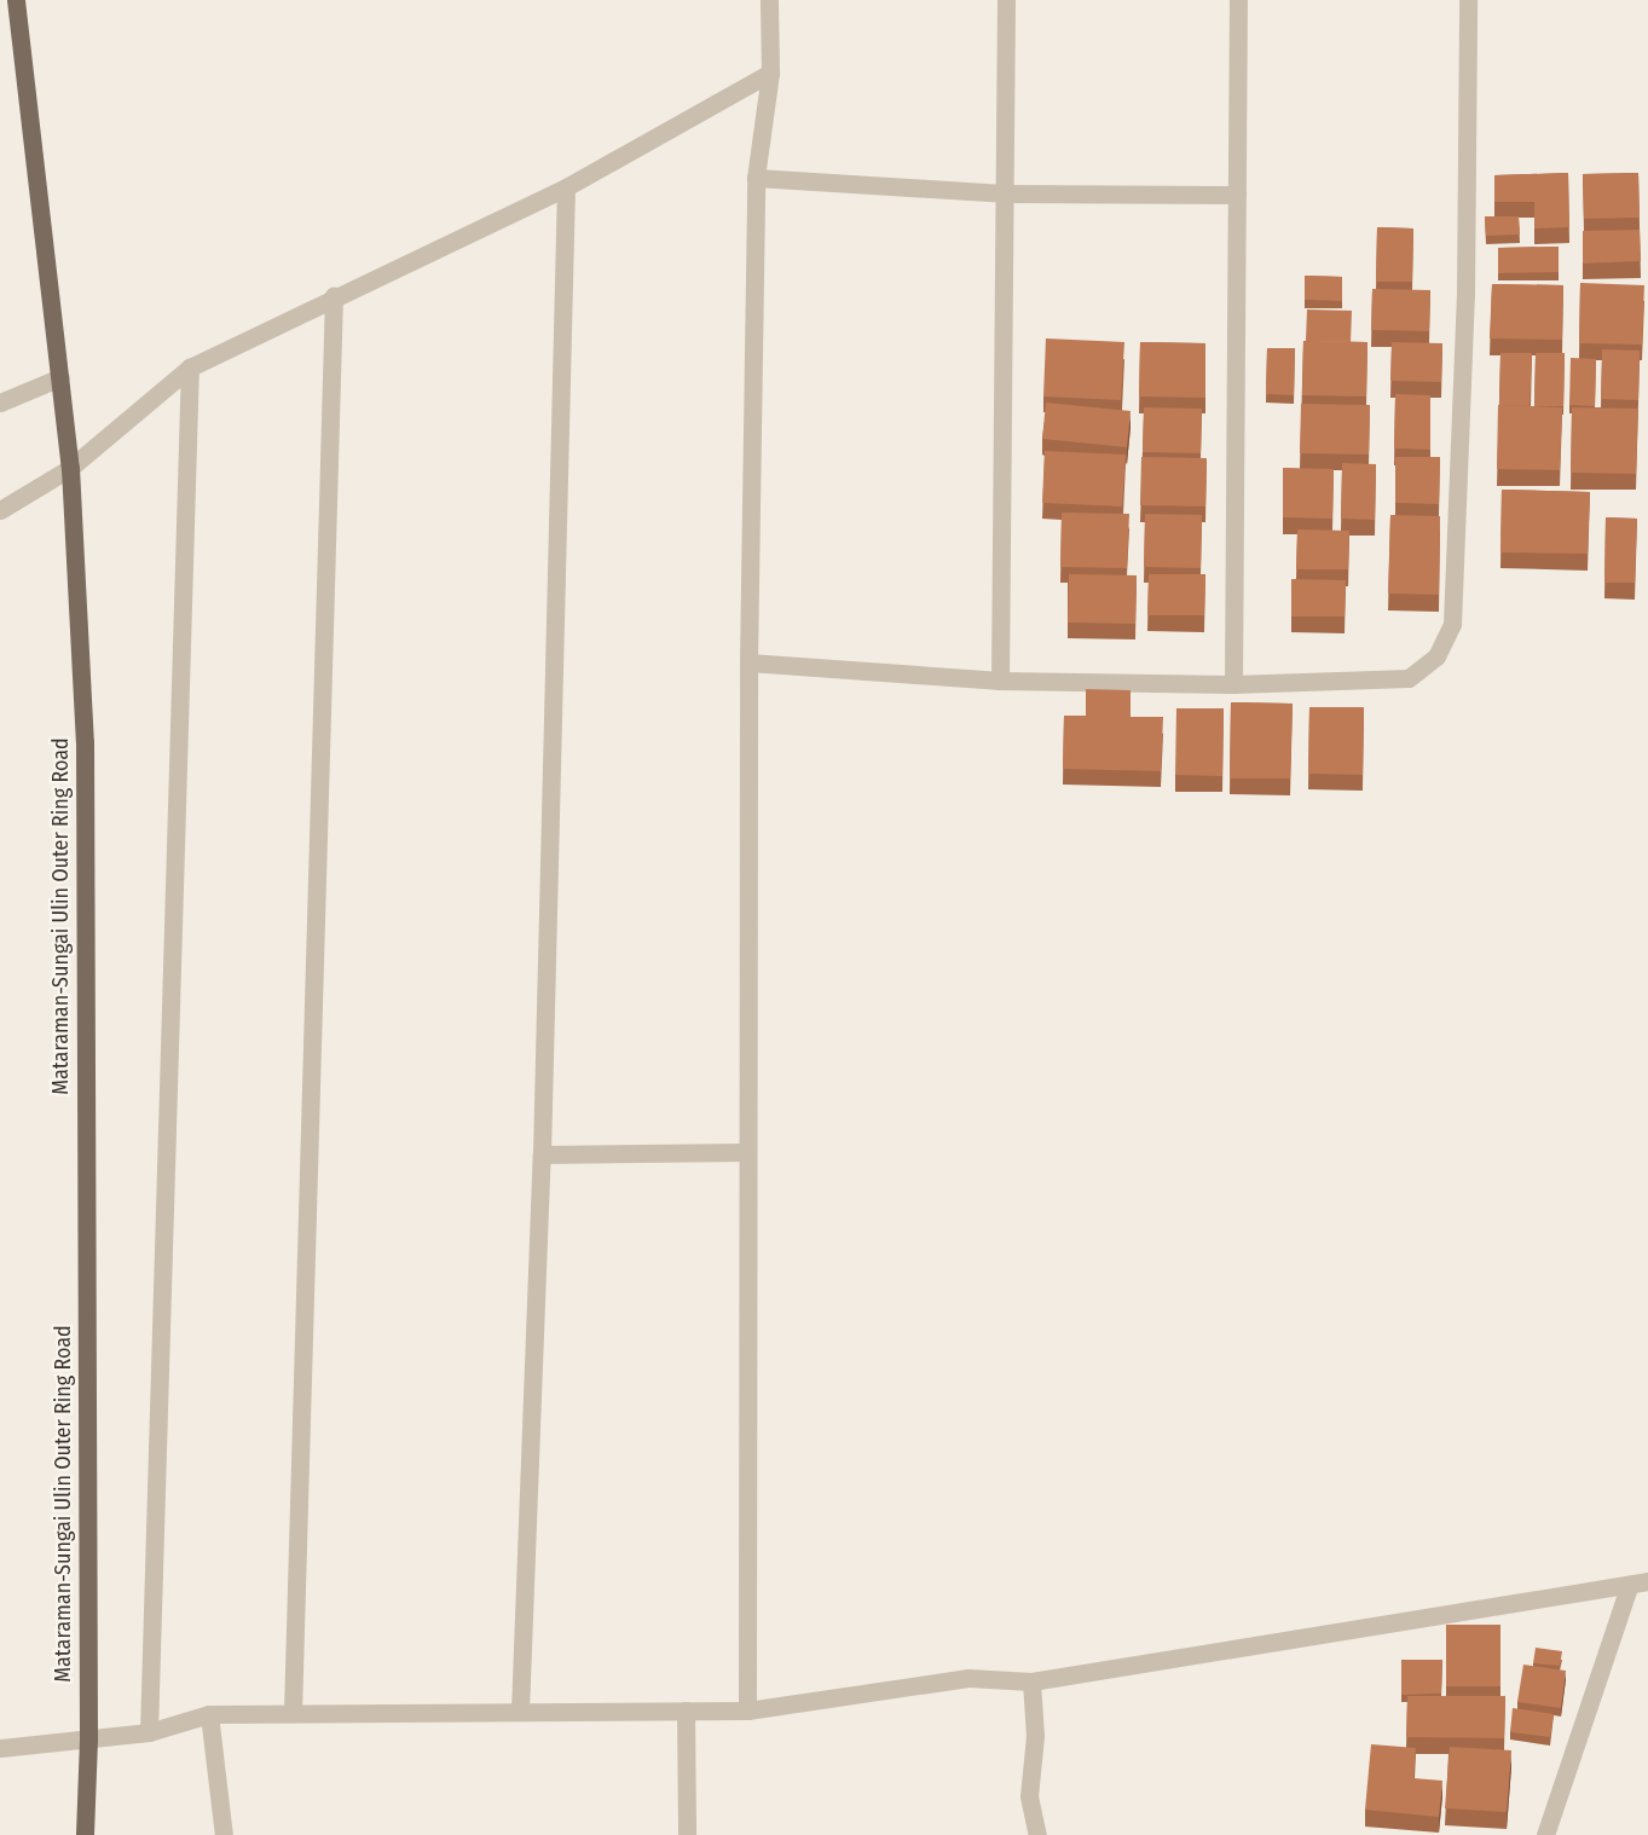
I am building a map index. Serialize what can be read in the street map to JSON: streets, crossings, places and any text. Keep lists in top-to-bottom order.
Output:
{
  "streets": {
    "main road": ["Mataraman-Sungai Ulin Outer Ring Road"]
  }
}
